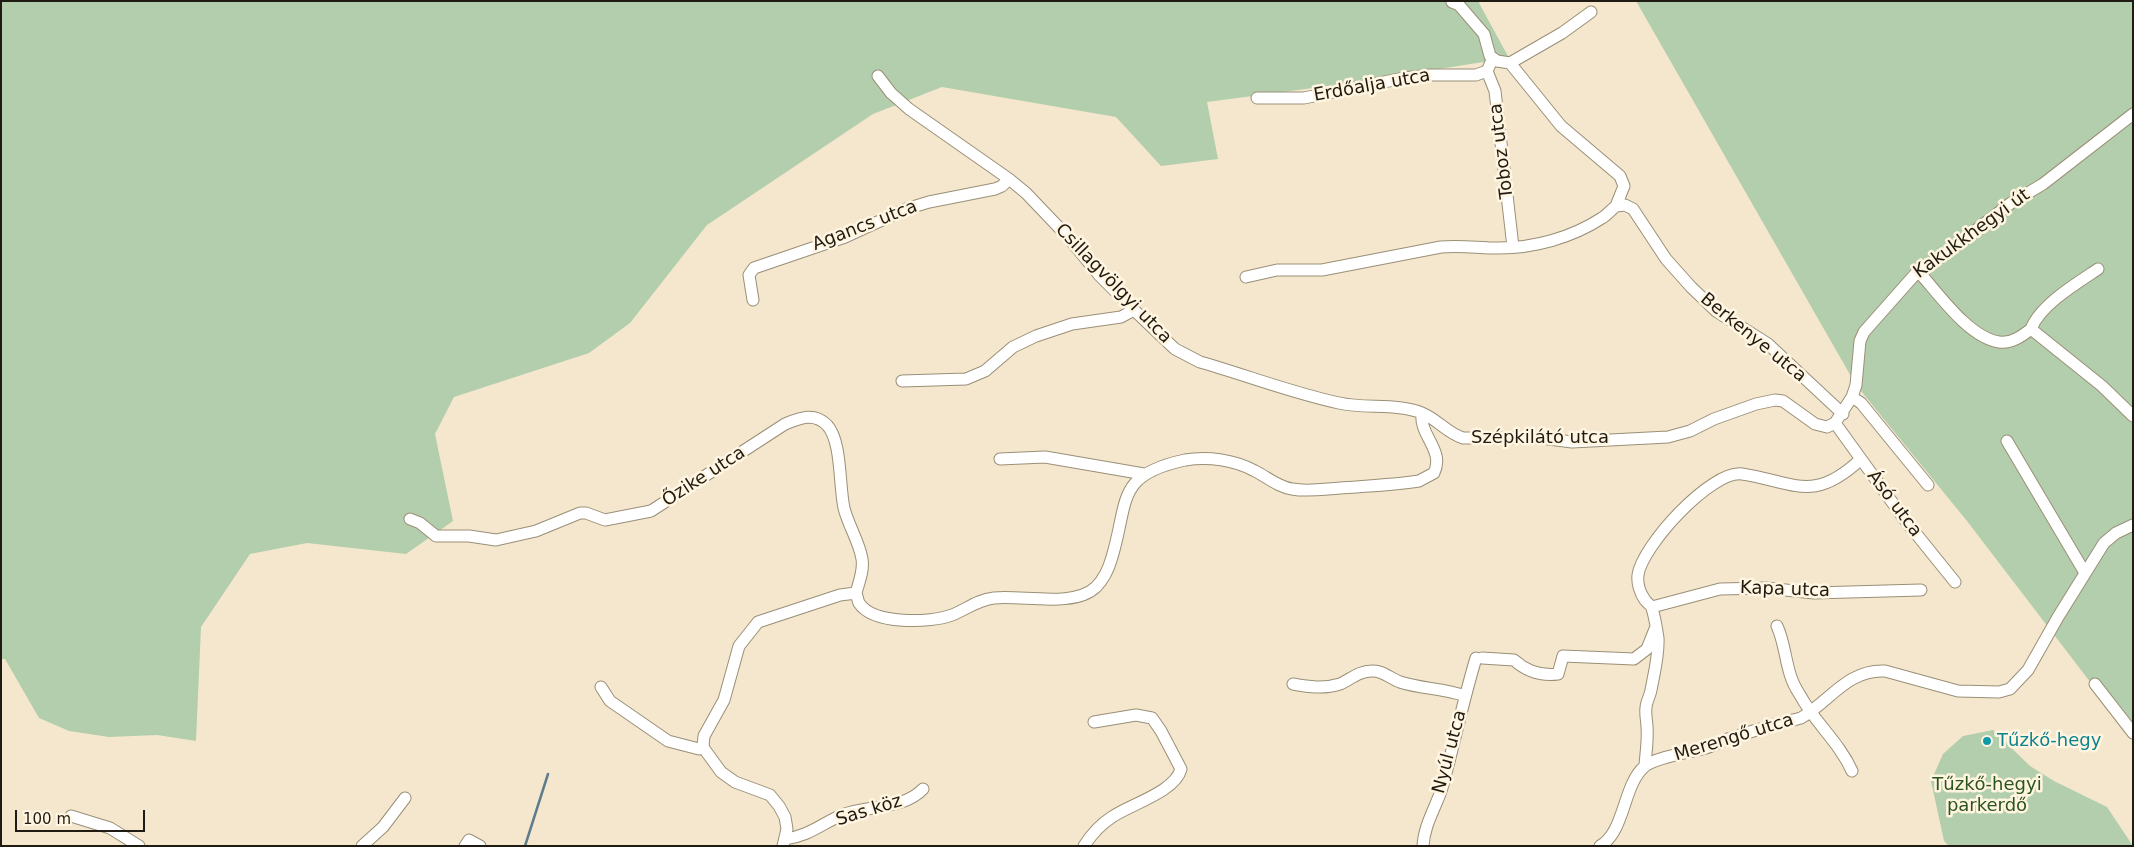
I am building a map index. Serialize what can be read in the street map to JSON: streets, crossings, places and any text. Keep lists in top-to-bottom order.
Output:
{
  "streets": {
    "street": [
      "Erdőalja utca",
      "Toboz utca",
      "Agancs utca",
      "Kakukkhegyi út",
      "Csillagvölgyi utca",
      "Berkenye utca",
      "Szépkilátó utca",
      "Őzike utca",
      "Ásó utca",
      "Kapa utca",
      "Merengő utca",
      "Nyúl utca",
      "Sas köz"
    ]
  },
  "crossings": [
    ["Erdőalja utca", "Toboz utca"],
    ["Agancs utca", "Csillagvölgyi utca"],
    ["Csillagvölgyi utca", "Szépkilátó utca"],
    ["Berkenye utca", "Szépkilátó utca"],
    ["Berkenye utca", "Ásó utca"],
    ["Szépkilátó utca", "Ásó utca"]
  ],
  "parks": ["Tűzkő-hegyi parkerdő"],
  "places": ["Tűzkő-hegy"],
  "scale_bar": "100 m"
}
